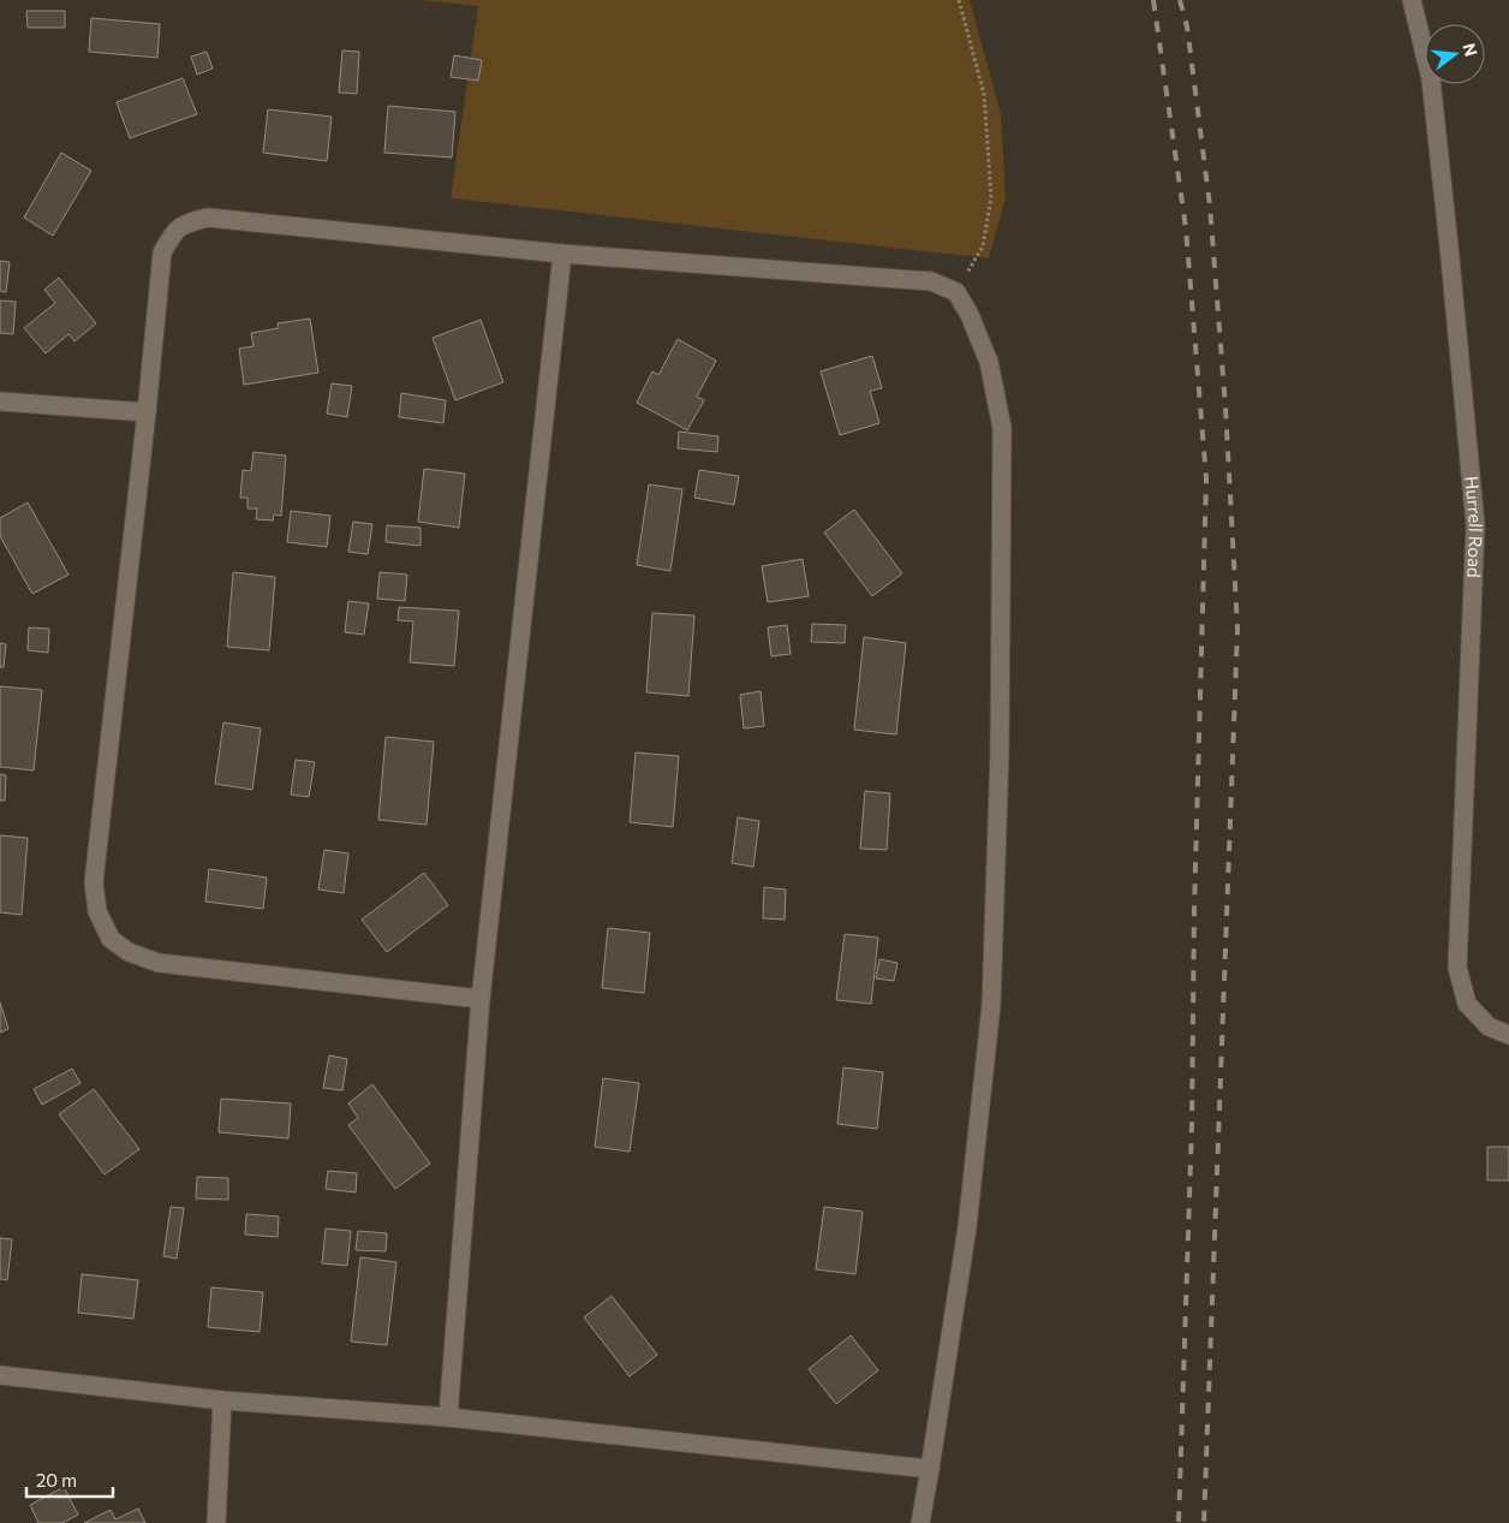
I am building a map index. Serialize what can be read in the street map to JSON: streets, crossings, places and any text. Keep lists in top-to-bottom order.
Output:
{
  "streets": {
    "street": ["Hurrell Road"]
  },
  "scale_bar": "20 m",
  "north": "right"
}
